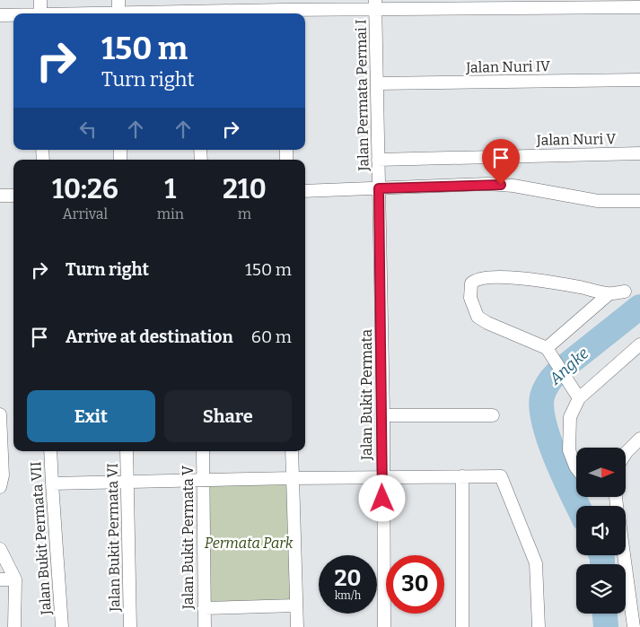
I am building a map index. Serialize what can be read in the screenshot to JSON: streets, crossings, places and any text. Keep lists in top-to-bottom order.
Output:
{
  "streets": {
    "street": [
      "Jalan Nuri IV",
      "Jalan Permata Permai I",
      "Jalan Nuri V",
      "Jalan Bukit Permata",
      "Jalan Bukit Permata VI",
      "Jalan Bukit Permata V",
      "Jalan Bukit Permata VII"
    ]
  },
  "crossings": [
    ["Jalan Nuri IV", "Jalan Permata Permai I"],
    ["Jalan Permata Permai I", "Jalan Nuri V"],
    ["Jalan Permata Permai I", "Jalan Bukit Permata"]
  ],
  "water": ["Angke"],
  "parks": ["Permata Park"],
  "north": "right",
  "page": {
    "turn": ["150 m", "Turn right"],
    "eta": [
      "10:26",
      "Arrival",
      "1",
      "min",
      "210",
      "m"
    ],
    "list": [
      {
        "name": "Turn right",
        "value": "150 m"
      },
      {
        "name": "Arrive at destination",
        "value": "60 m"
      }
    ],
    "buttons": ["Exit", "Share"],
    "speed": "20 km/h",
    "limit": "30"
  }
}
